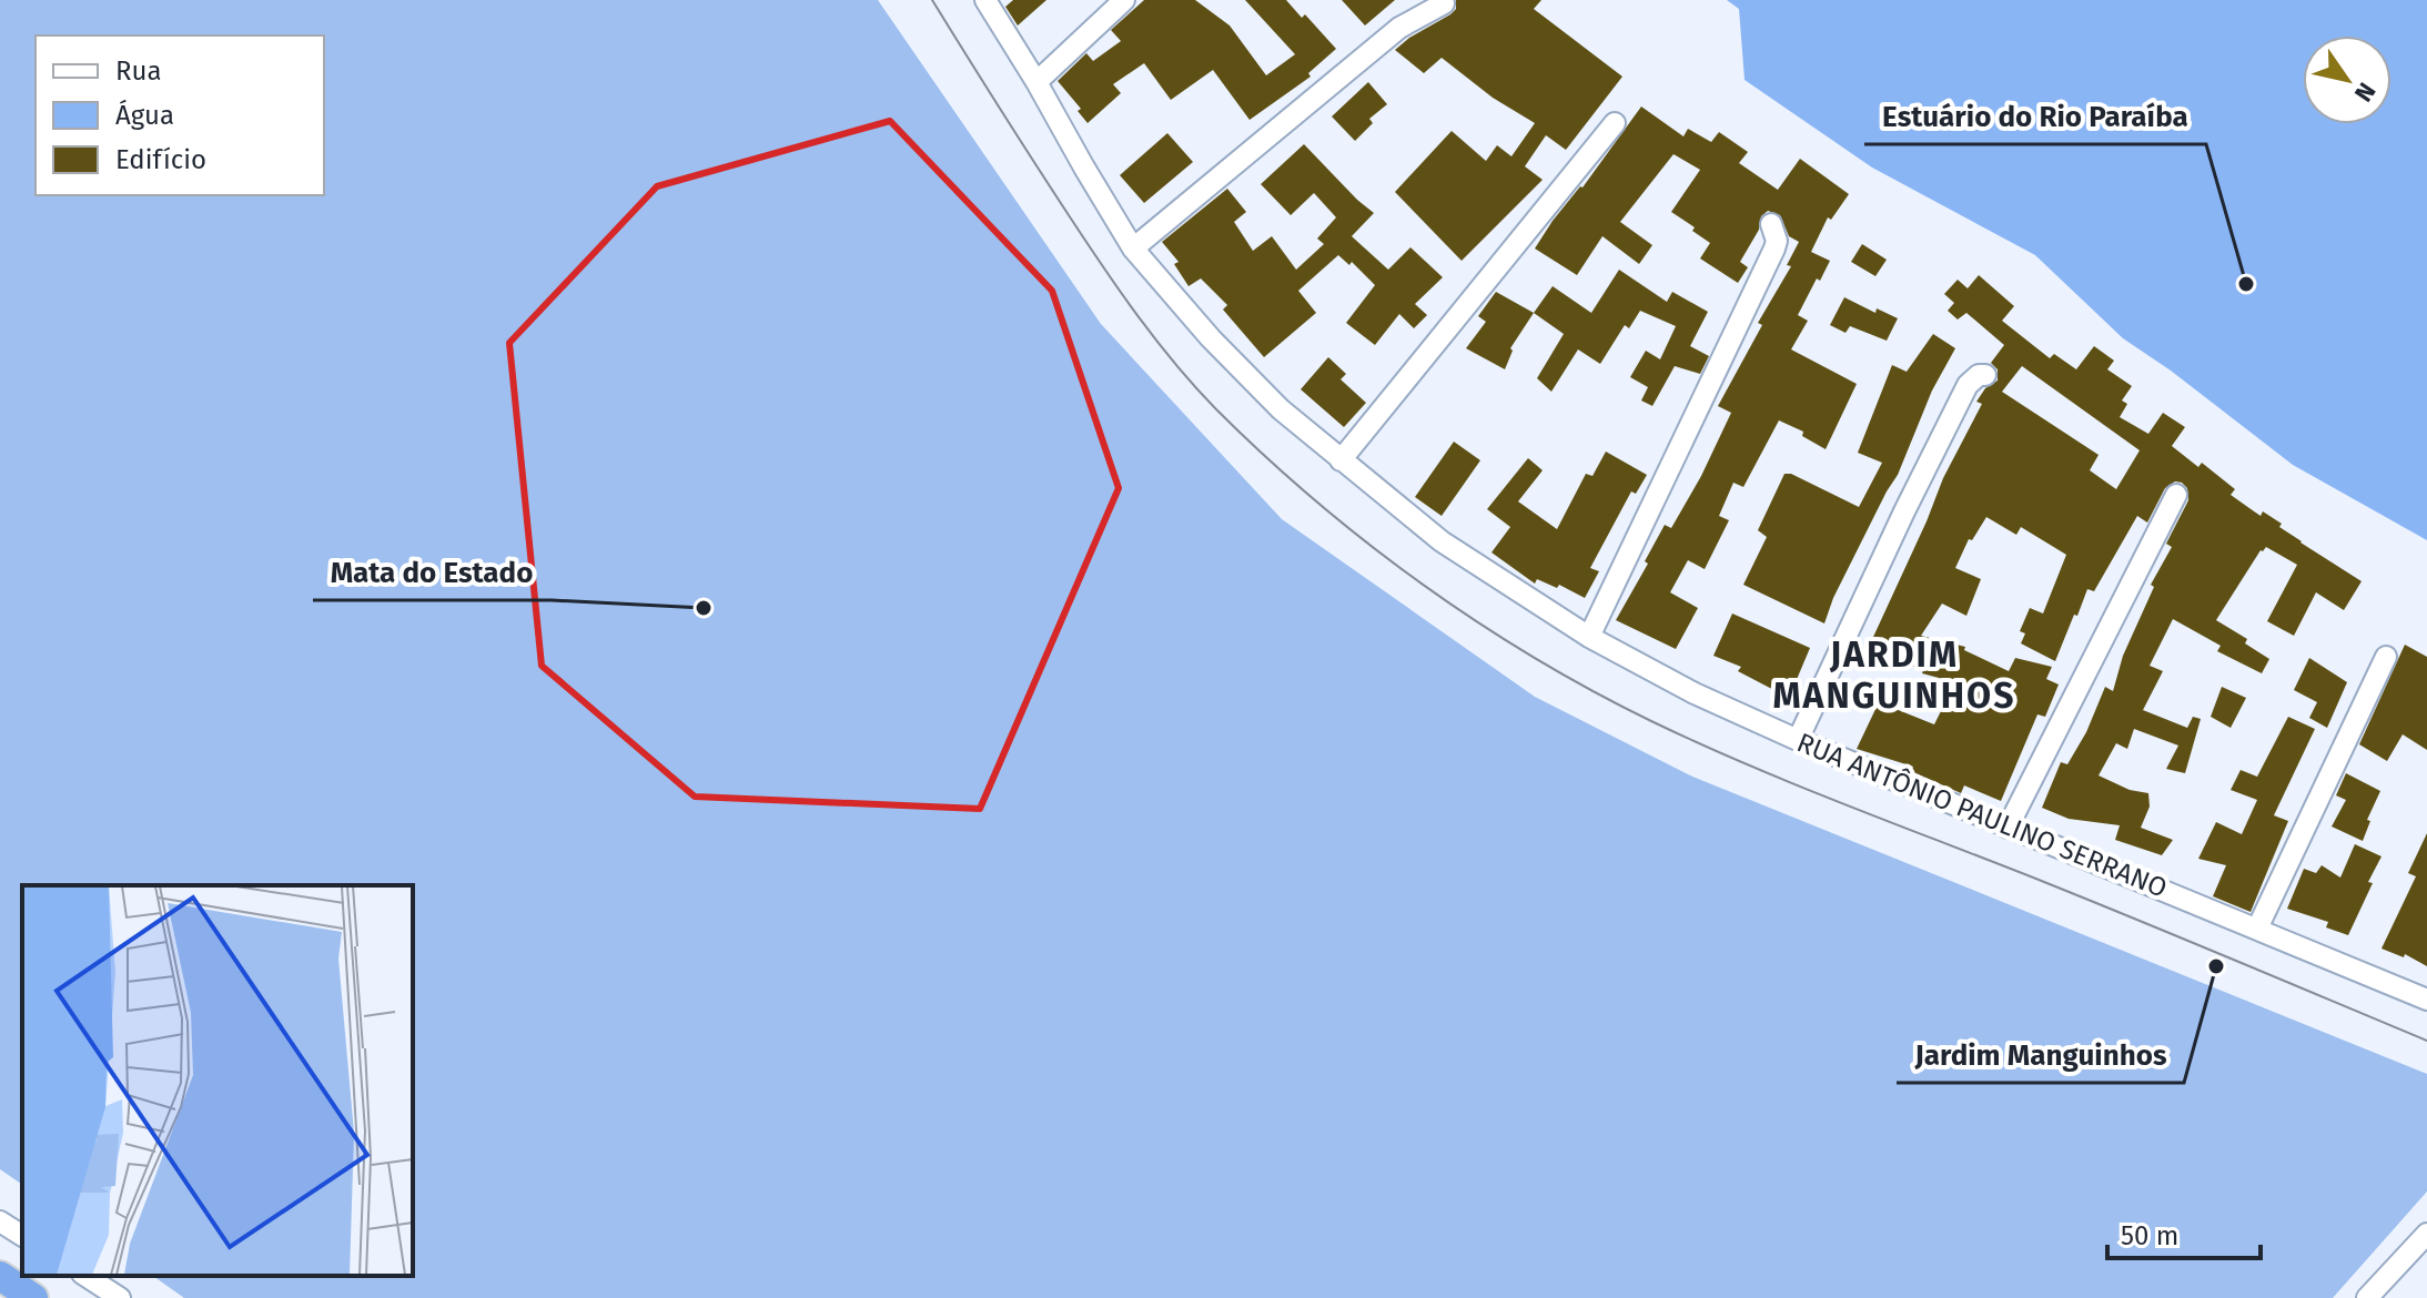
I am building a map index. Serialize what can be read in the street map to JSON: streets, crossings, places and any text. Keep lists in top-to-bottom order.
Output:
{
  "streets": {
    "street": ["RUA ANTÔNIO PAULINO SERRANO"]
  },
  "districts": ["JARDIM MANGUINHOS"],
  "places": ["Estuário do Rio Paraíba", "Mata do Estado", "Jardim Manguinhos"],
  "legend": ["Rua", "Água", "Edifício"],
  "scale_bar": "50 m",
  "north": "bottom right"
}
